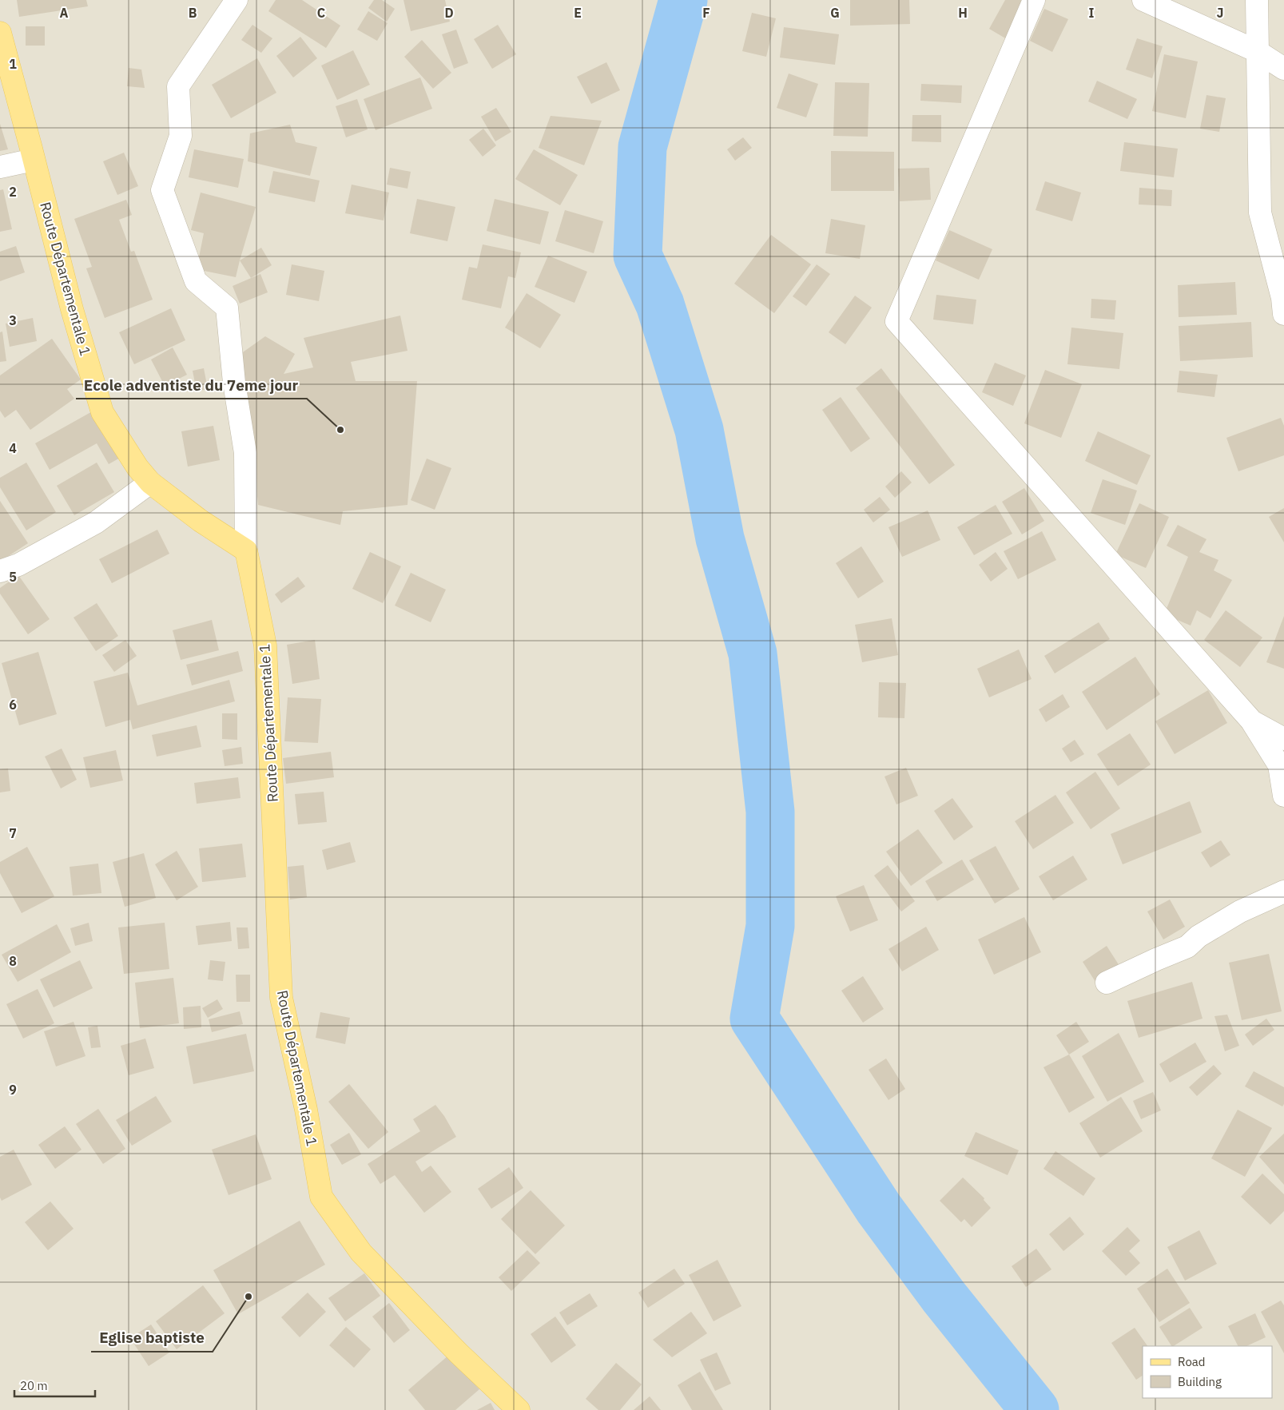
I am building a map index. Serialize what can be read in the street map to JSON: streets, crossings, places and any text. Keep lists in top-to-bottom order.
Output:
{
  "streets": {
    "main road": ["Route Départementale 1"]
  },
  "places": ["Ecole adventiste du 7eme jour", "Eglise baptiste"],
  "legend": ["Road", "Building"],
  "scale_bar": "20 m",
  "grid": {
    "columns": [
      "A",
      "B",
      "C",
      "D",
      "E",
      "F",
      "G",
      "H",
      "I",
      "J"
    ],
    "rows": [
      "1",
      "2",
      "3",
      "4",
      "5",
      "6",
      "7",
      "8",
      "9"
    ]
  }
}
